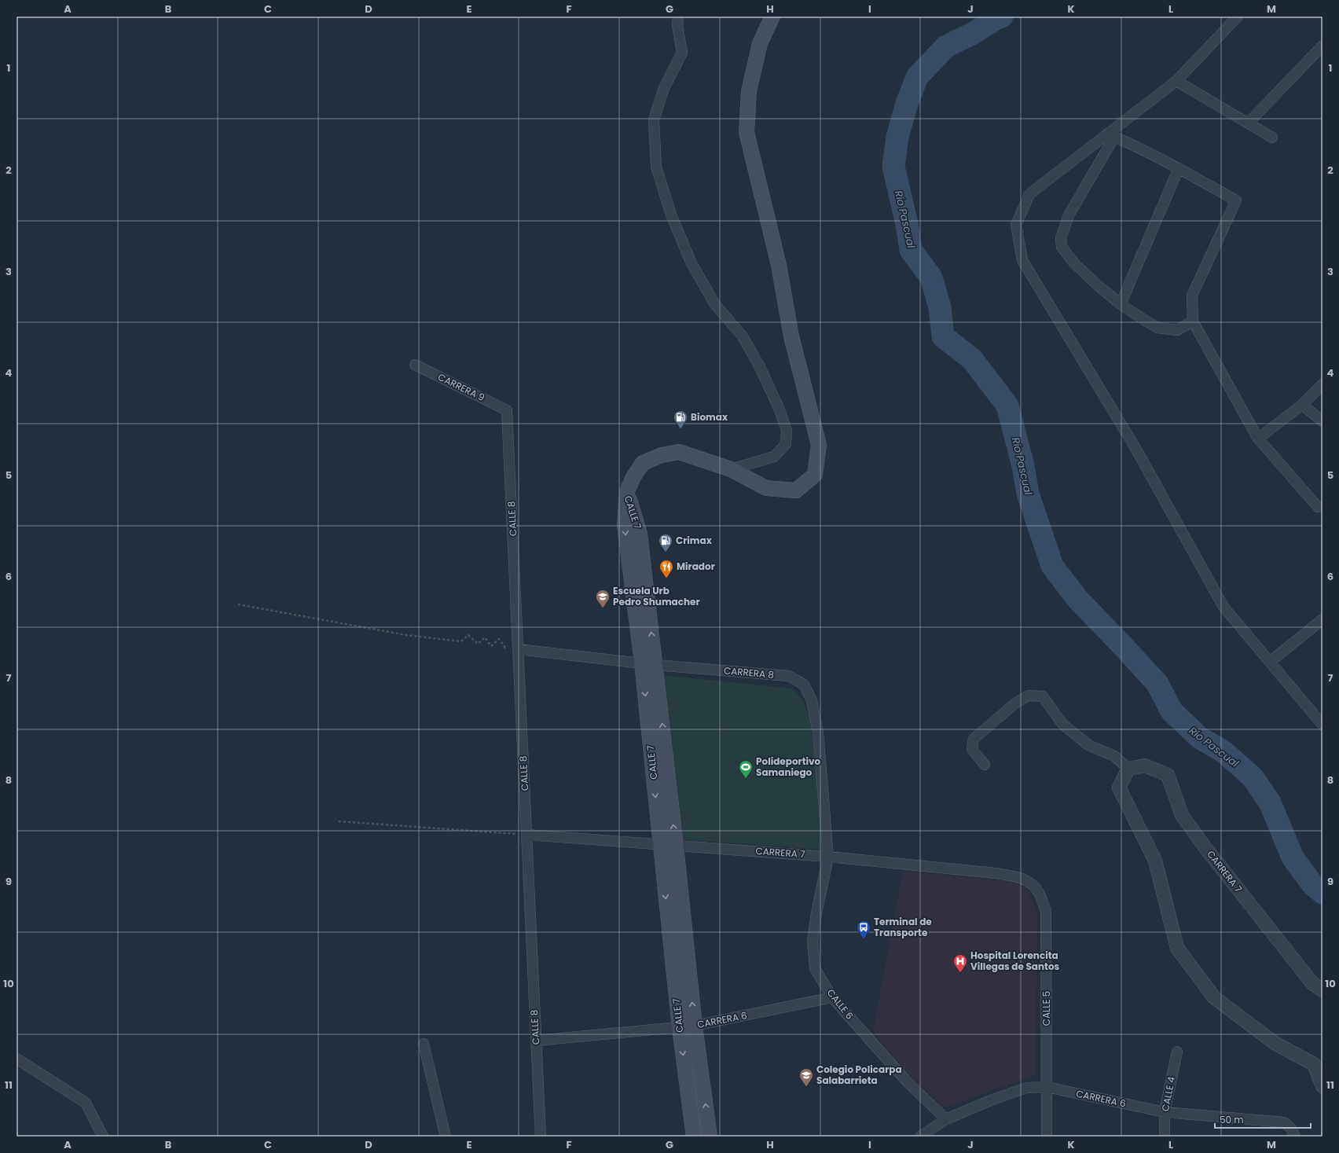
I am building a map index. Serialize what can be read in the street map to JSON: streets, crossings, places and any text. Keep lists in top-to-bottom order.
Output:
{
  "streets": {
    "main road": ["CALLE 7"],
    "street": [
      "CARRERA 9",
      "CALLE 8",
      "CARRERA 8",
      "CARRERA 7",
      "CALLE 6",
      "CALLE 5",
      "CARRERA 6",
      "CALLE 4"
    ]
  },
  "crossings": [
    ["CARRERA 9", "CALLE 8"],
    ["CALLE 7", "CARRERA 8"],
    ["CALLE 7", "CARRERA 7"],
    ["CALLE 7", "CARRERA 6"],
    ["CALLE 8", "CARRERA 8"],
    ["CALLE 8", "CARRERA 7"],
    ["CALLE 8", "CARRERA 6"],
    ["CARRERA 8", "CARRERA 7"],
    ["CARRERA 8", "CALLE 6"],
    ["CARRERA 7", "CALLE 6"],
    ["CARRERA 7", "CALLE 5"],
    ["CALLE 6", "CARRERA 6"],
    ["CALLE 5", "CARRERA 6"],
    ["CARRERA 6", "CALLE 4"]
  ],
  "water": ["Río Pascual"],
  "places": {
    "fuel station": ["Biomax", "Crimax"],
    "restaurant": ["Mirador"],
    "school or university": ["Escuela Urb Pedro Shumacher", "Colegio Policarpa Salabarrieta"],
    "sports": ["Polideportivo Samaniego"],
    "bus stop": ["Terminal de Transporte"],
    "hospital": ["Hospital Lorencita Villegas de Santos"]
  },
  "scale_bar": "50 m",
  "grid": {
    "columns": [
      "A",
      "B",
      "C",
      "D",
      "E",
      "F",
      "G",
      "H",
      "I",
      "J",
      "K",
      "L",
      "M"
    ],
    "rows": [
      "1",
      "2",
      "3",
      "4",
      "5",
      "6",
      "7",
      "8",
      "9",
      "10",
      "11"
    ]
  }
}
